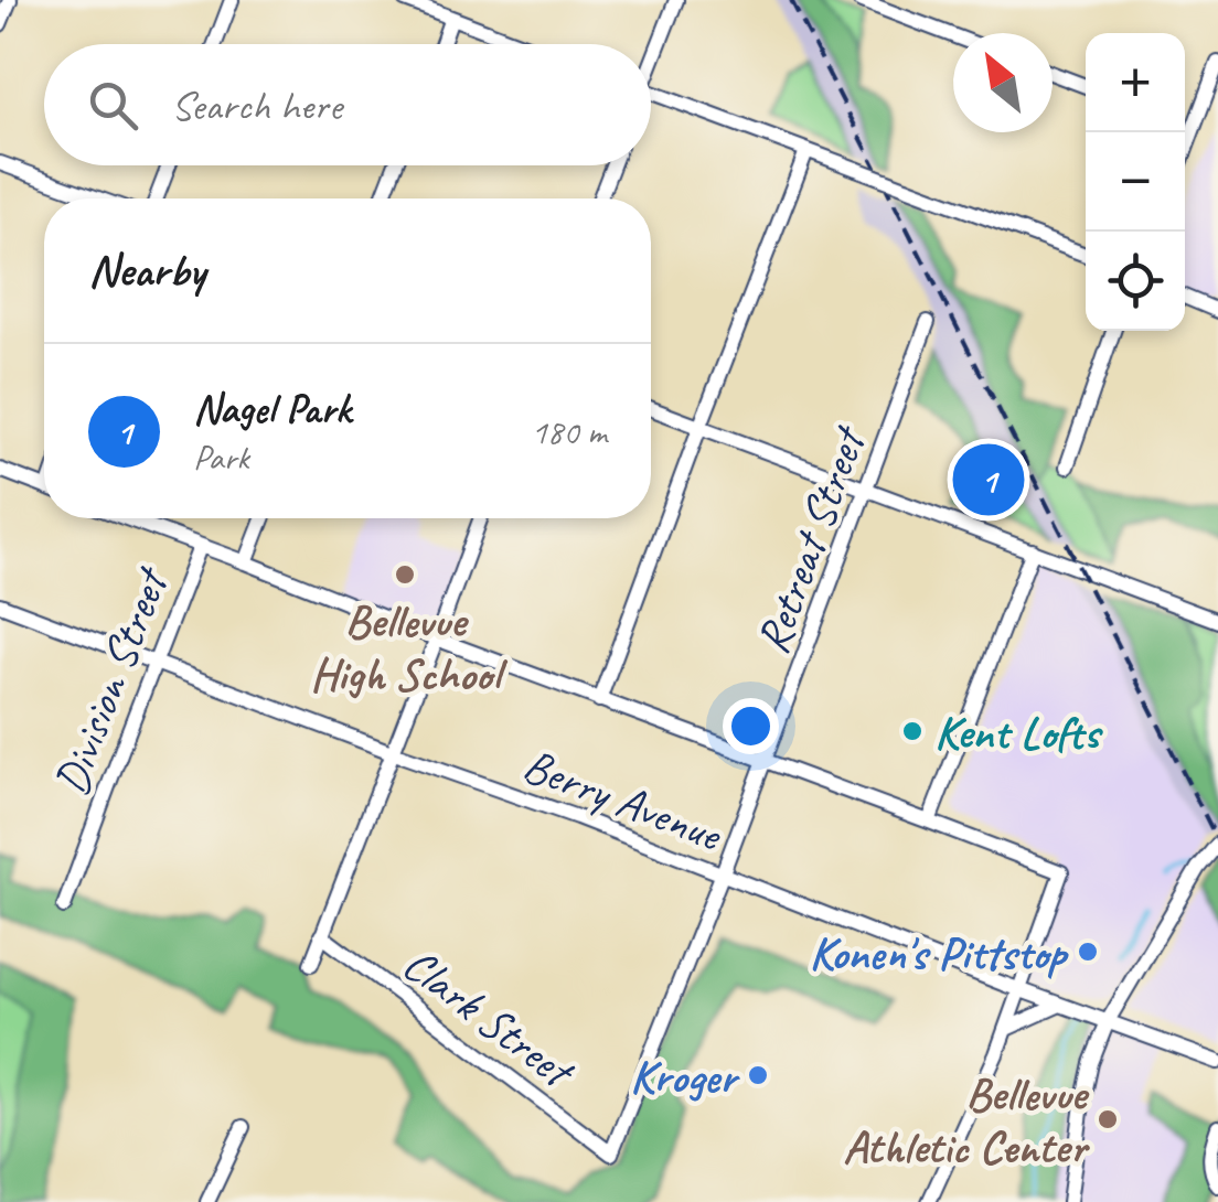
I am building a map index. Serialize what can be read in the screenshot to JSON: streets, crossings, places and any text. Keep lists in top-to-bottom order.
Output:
{
  "streets": {
    "street": [
      "Retreat Street",
      "Division Street",
      "Berry Avenue",
      "Clark Street"
    ]
  },
  "crossings": [
    ["Retreat Street", "Berry Avenue"],
    ["Retreat Street", "Clark Street"],
    ["Division Street", "Berry Avenue"]
  ],
  "places": [
    "Bellevue High School",
    "Kent Lofts",
    "Konen's Pittstop",
    "Kroger",
    "Bellevue Athletic Center"
  ],
  "north": "top left",
  "page": {
    "map_buttons": ["+", "−"],
    "search": "Search here",
    "heading": "Nearby",
    "list": [
      {
        "mark": "1",
        "name": "Nagel Park",
        "note": "Park",
        "value": "180 m"
      }
    ],
    "pins": "1"
  }
}
